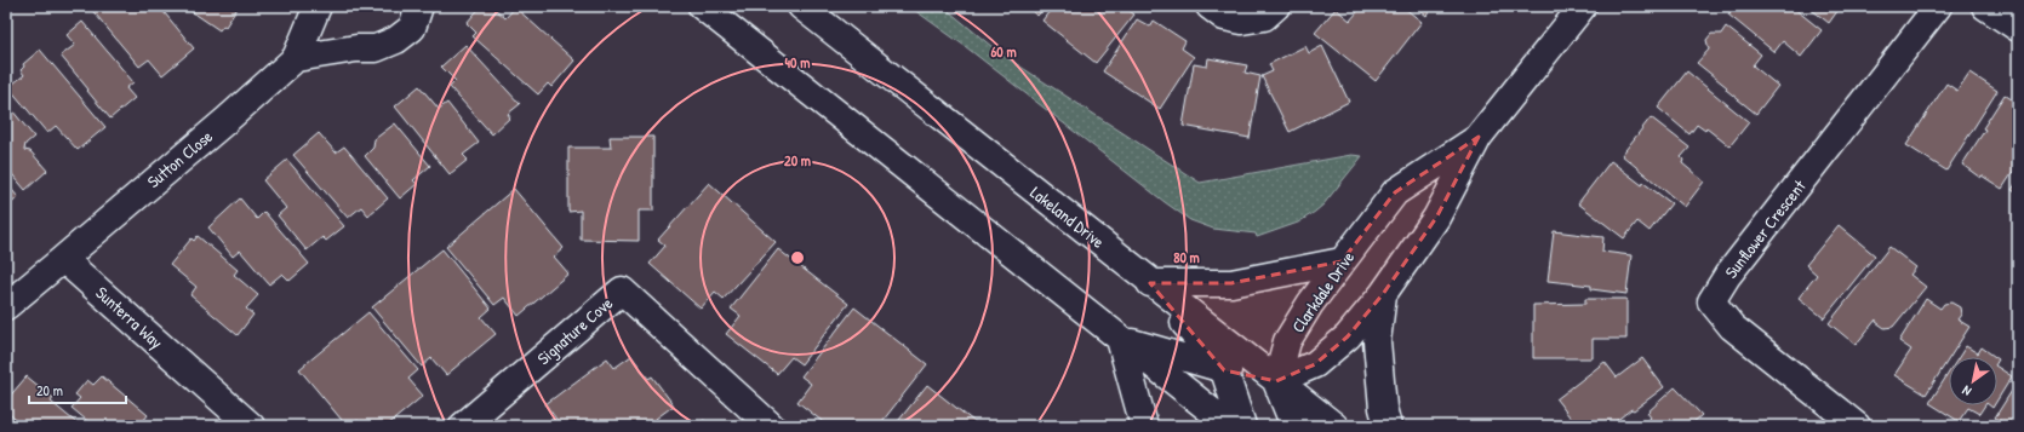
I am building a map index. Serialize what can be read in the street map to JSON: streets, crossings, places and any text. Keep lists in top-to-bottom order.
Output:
{
  "streets": {
    "street": [
      "Sutton Close",
      "Lakeland Drive",
      "Sunflower Crescent",
      "Clarkdale Drive",
      "Sunterra Way",
      "Signature Cove"
    ]
  },
  "crossings": [
    ["Sutton Close", "Sunterra Way"],
    ["Lakeland Drive", "Clarkdale Drive"]
  ],
  "scale_bar": "20 m",
  "north": "bottom left",
  "rings": [
    "60 m",
    "40 m",
    "20 m",
    "80 m"
  ]
}
